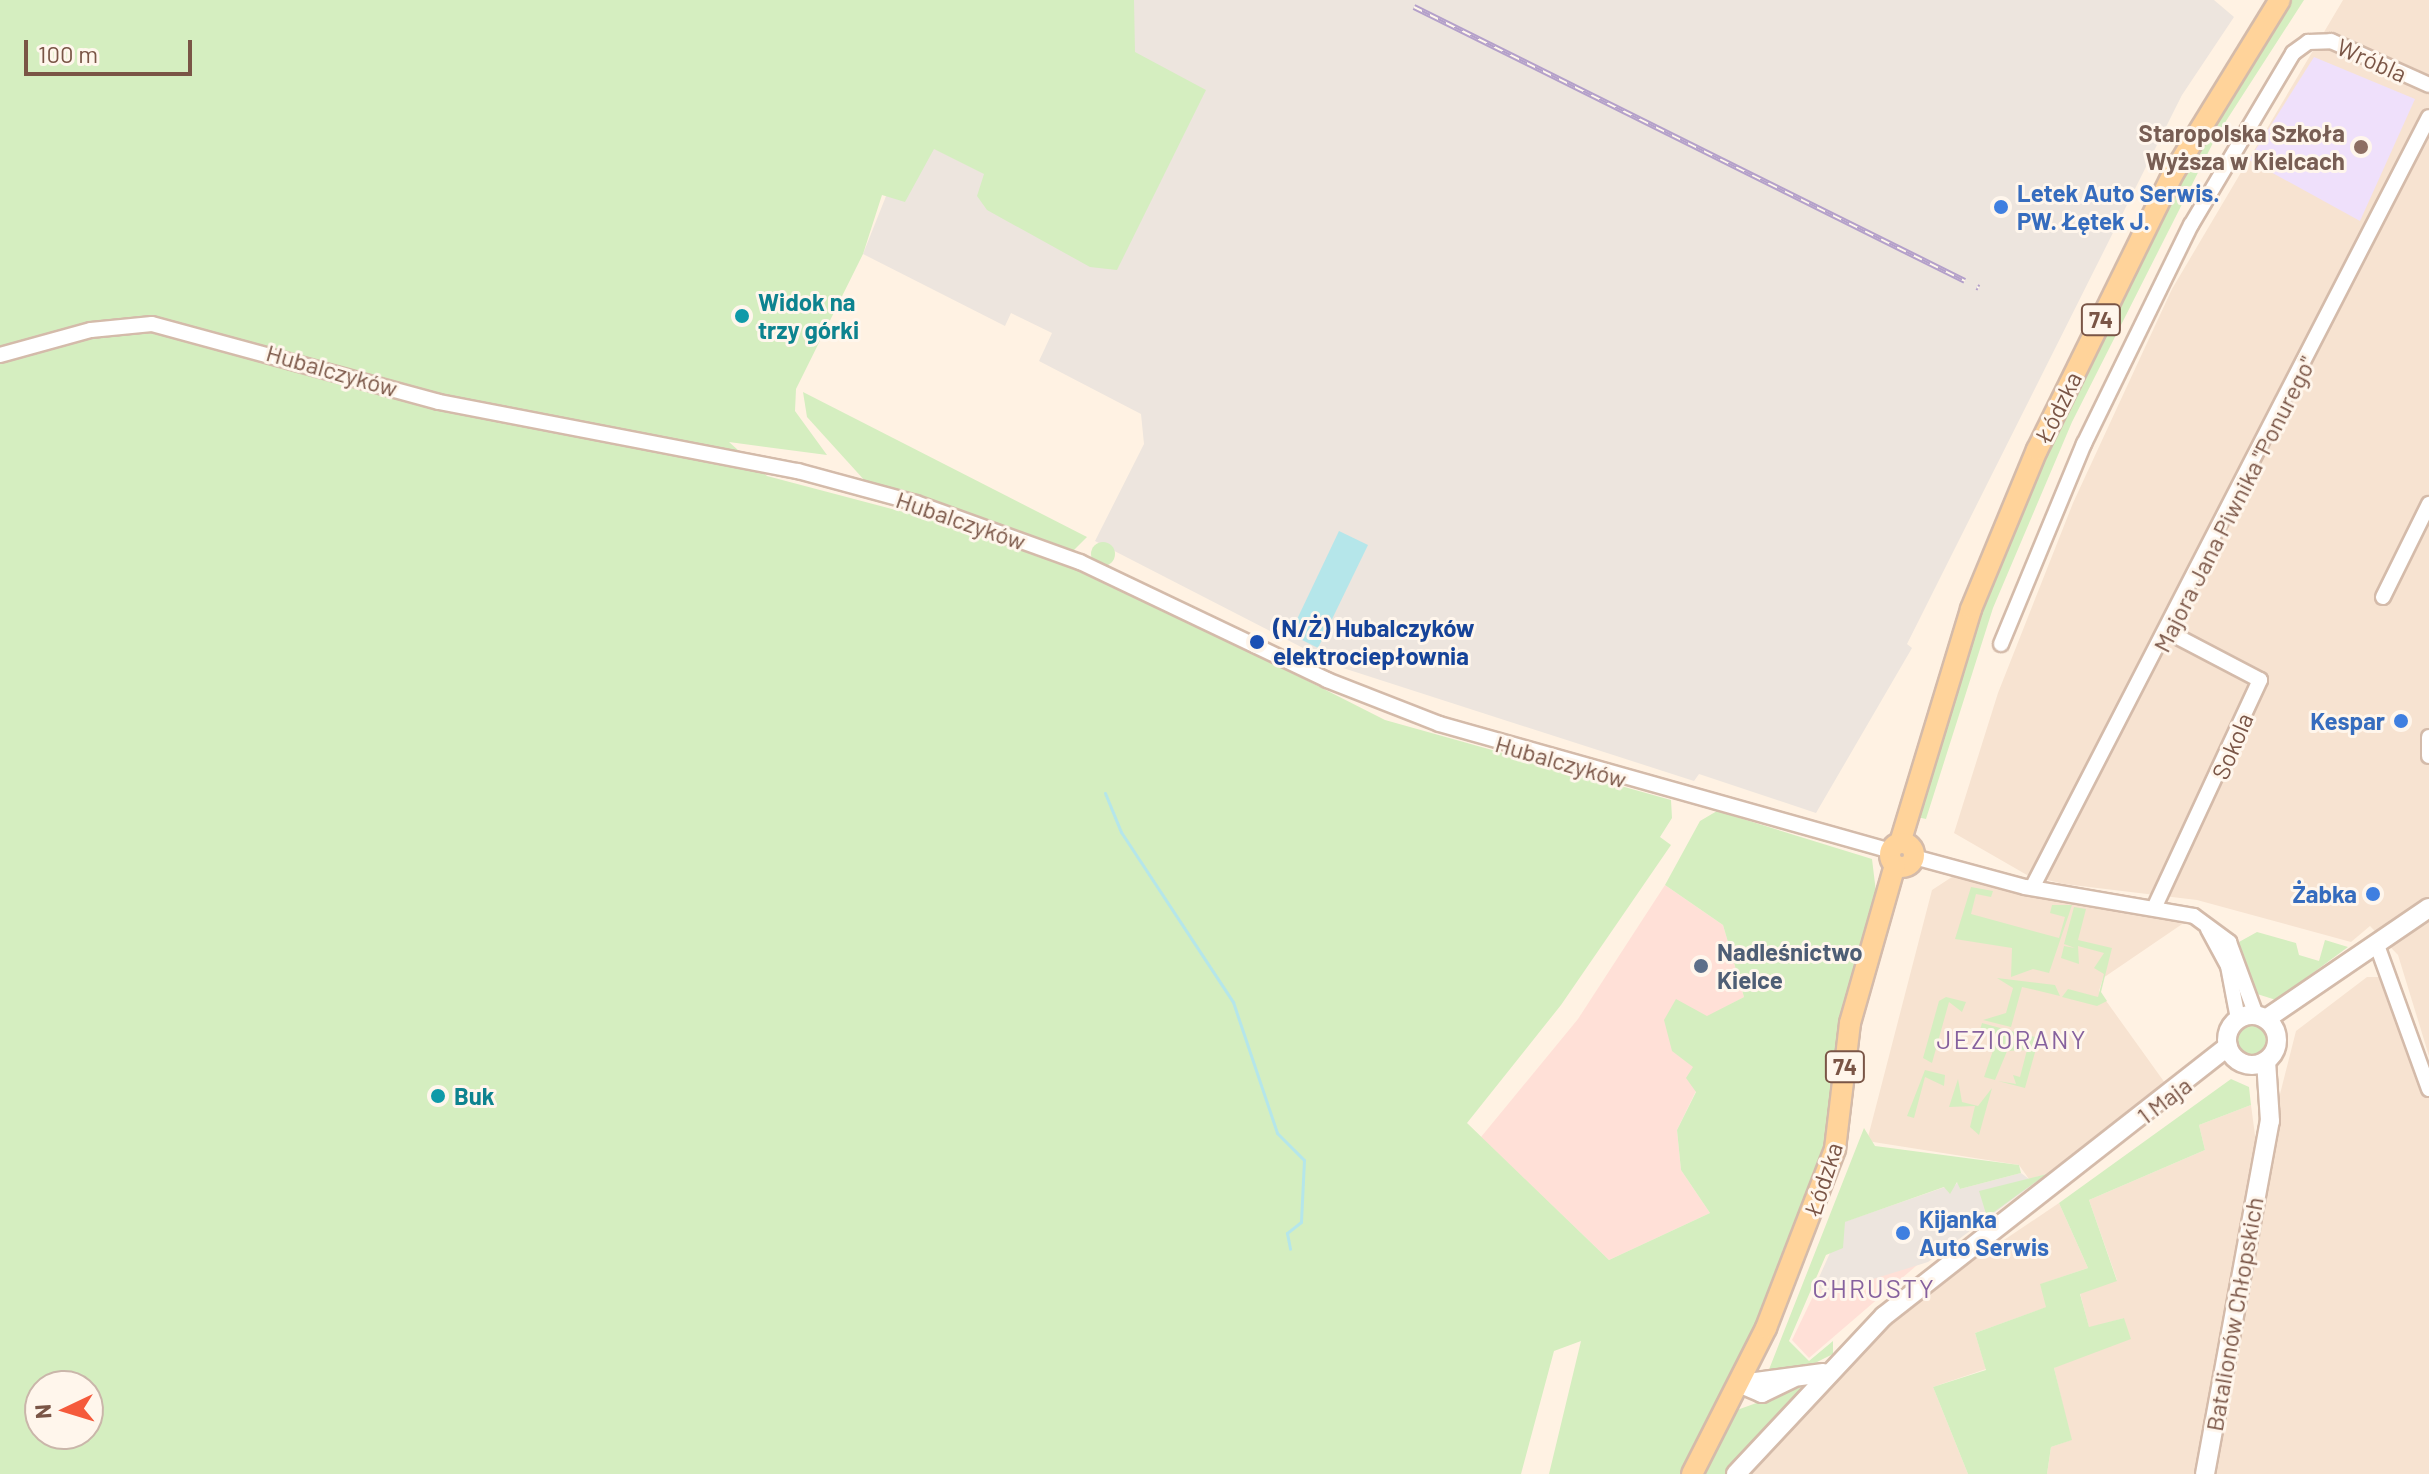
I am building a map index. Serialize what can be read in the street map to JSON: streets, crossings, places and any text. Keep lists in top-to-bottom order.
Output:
{
  "streets": {
    "main road": ["74", "Łódzka"],
    "street": [
      "Wróbla",
      "Hubalczyków",
      "Majora Jana Piwnika \"Ponurego\"",
      "Sokola",
      "1 Maja",
      "Batalionów Chłopskich"
    ]
  },
  "crossings": [
    ["Hubalczyków", "Łódzka"],
    ["Hubalczyków", "Majora Jana Piwnika \"Ponurego\""],
    ["Hubalczyków", "Sokola"],
    ["Majora Jana Piwnika \"Ponurego\"", "Sokola"],
    ["1 Maja", "Batalionów Chłopskich"]
  ],
  "districts": ["JEZIORANY", "CHRUSTY"],
  "places": [
    "Staropolska Szkoła Wyższa w Kielcach",
    "Letek Auto Serwis. PW. Łętek J.",
    "Widok na trzy górki",
    "(N/Ż) Hubalczyków elektrociepłownia",
    "Kespar",
    "Żabka",
    "Nadleśnictwo Kielce",
    "Buk",
    "Kijanka Auto Serwis"
  ],
  "scale_bar": "100 m",
  "north": "left"
}
